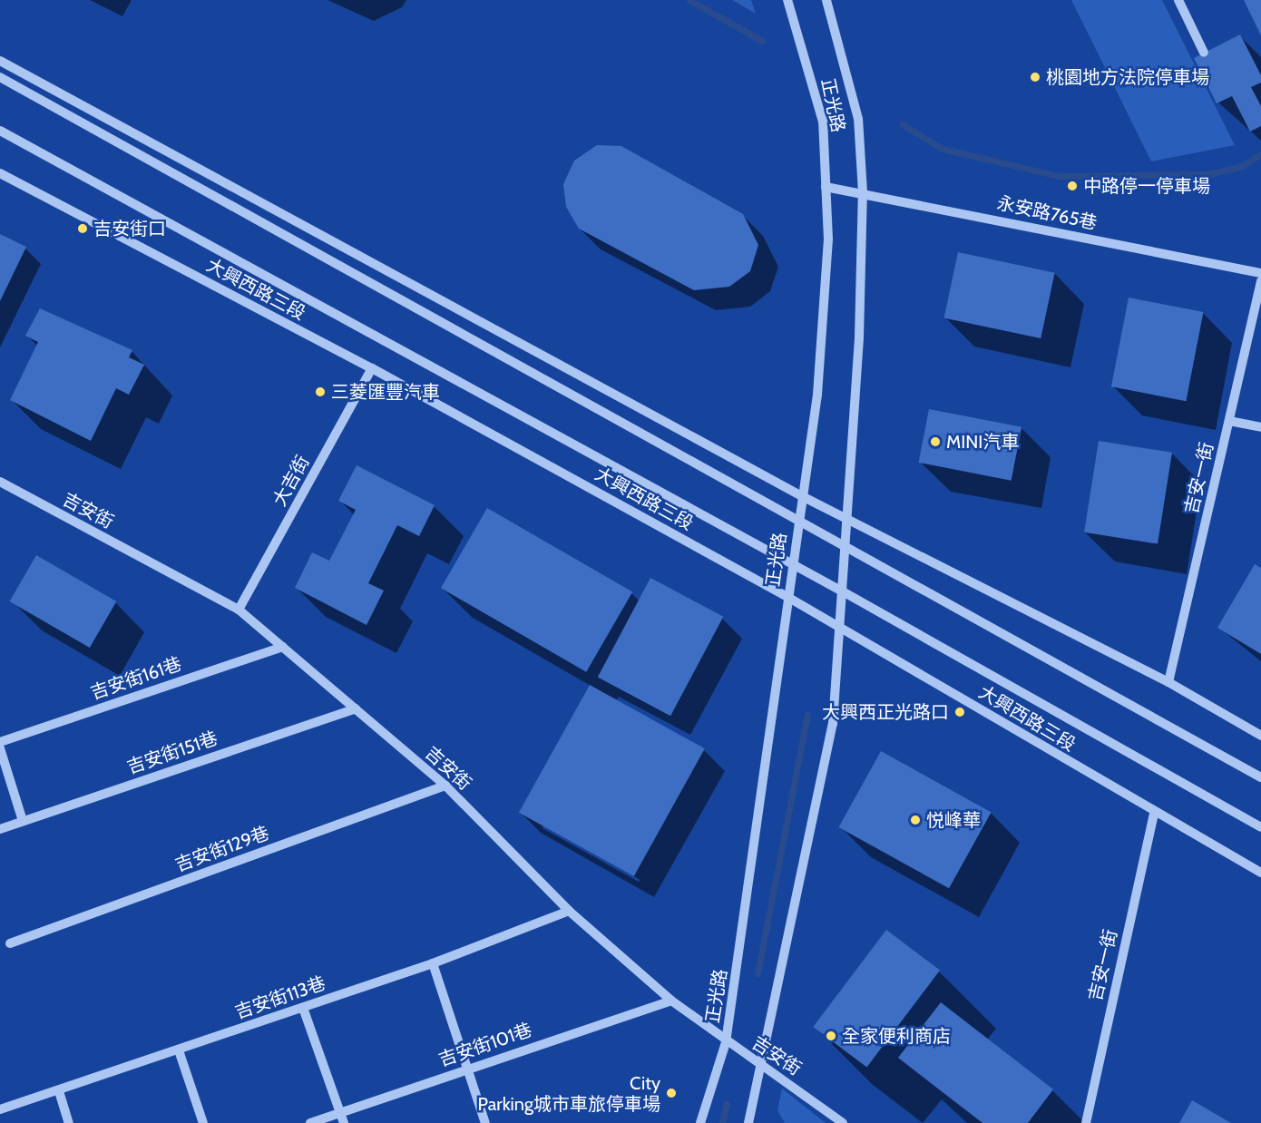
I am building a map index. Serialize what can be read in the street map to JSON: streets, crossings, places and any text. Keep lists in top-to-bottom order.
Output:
{
  "streets": {
    "street": [
      "正光路",
      "永安路765巷",
      "大興西路三段",
      "吉安一街",
      "大吉街",
      "吉安街",
      "吉安街161巷",
      "吉安街151巷",
      "吉安街129巷",
      "吉安街113巷",
      "吉安街101巷"
    ]
  },
  "crossings": [
    ["正光路", "永安路765巷"],
    ["正光路", "大興西路三段"],
    ["正光路", "吉安街"],
    ["大興西路三段", "吉安一街"],
    ["大興西路三段", "大吉街"],
    ["大吉街", "吉安街"],
    ["吉安街", "吉安街161巷"],
    ["吉安街", "吉安街151巷"],
    ["吉安街", "吉安街129巷"],
    ["吉安街", "吉安街113巷"],
    ["吉安街", "吉安街101巷"]
  ],
  "places": [
    "桃園地方法院停車場",
    "中路停一停車場",
    "吉安街口",
    "三菱匯豐汽車",
    "MINI汽車",
    "大興西正光路口",
    "悦峰華",
    "全家便利商店",
    "City Parking城市車旅停車場"
  ]
}
